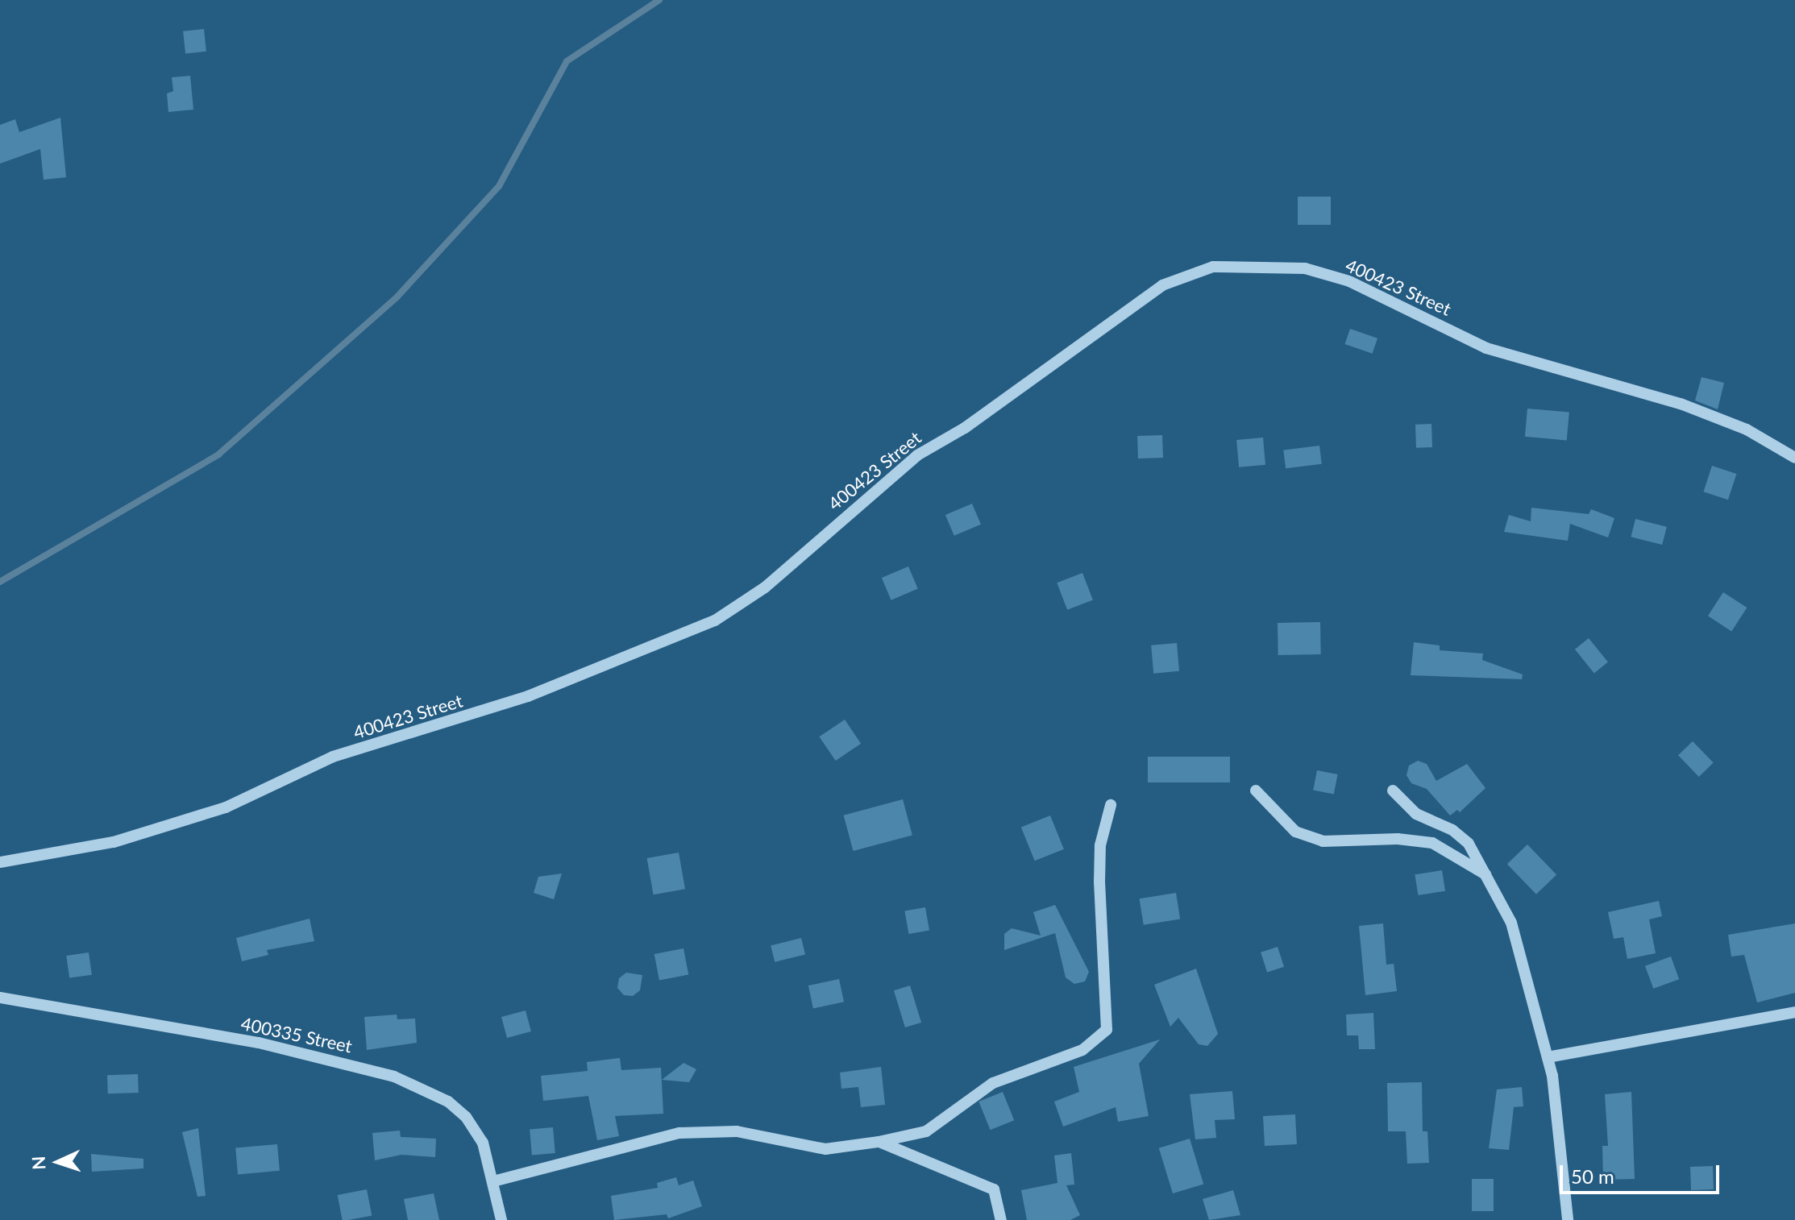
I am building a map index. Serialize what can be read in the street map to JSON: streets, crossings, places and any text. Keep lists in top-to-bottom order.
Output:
{
  "streets": {
    "street": ["400423 Street", "400335 Street"]
  },
  "scale_bar": "50 m",
  "north": "left"
}
